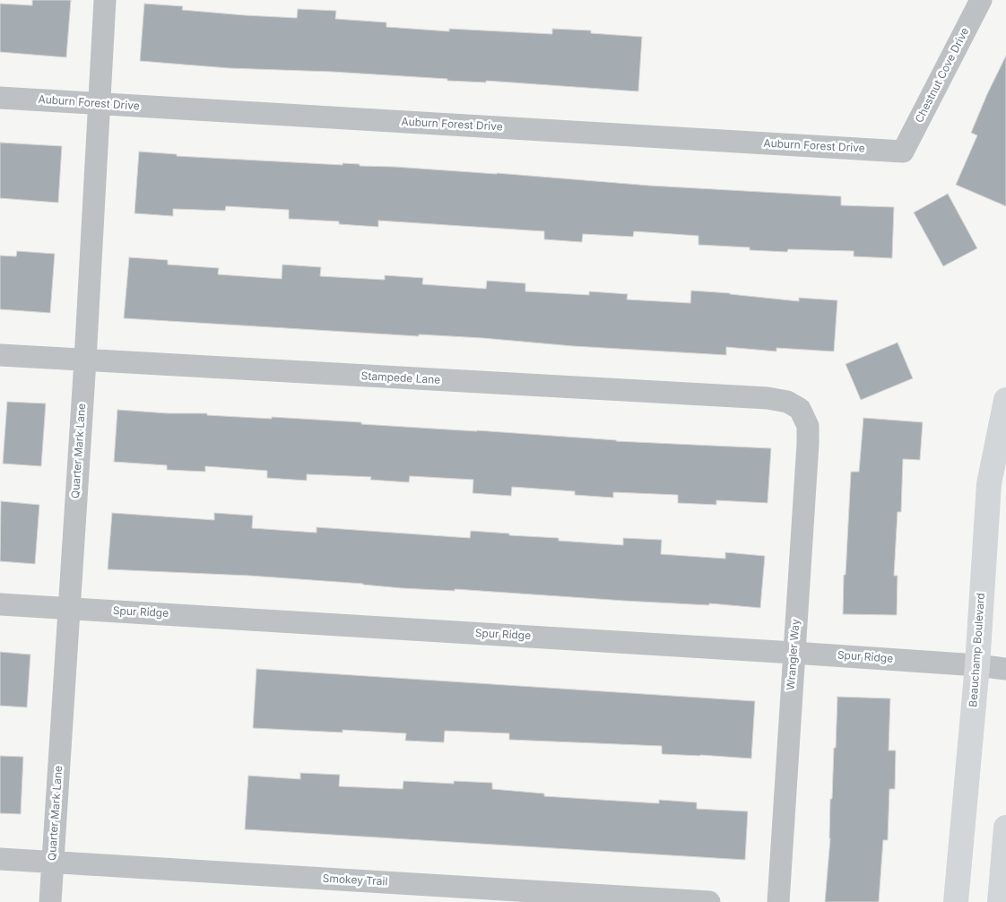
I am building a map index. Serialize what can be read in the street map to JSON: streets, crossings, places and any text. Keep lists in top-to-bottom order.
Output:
{
  "streets": {
    "street": [
      "Chestnut Cove Drive",
      "Auburn Forest Drive",
      "Stampede Lane",
      "Quarter Mark Lane",
      "Spur Ridge",
      "Beauchamp Boulevard",
      "Wrangler Way",
      "Smokey Trail"
    ]
  },
  "crossings": [
    ["Chestnut Cove Drive", "Auburn Forest Drive"],
    ["Auburn Forest Drive", "Quarter Mark Lane"],
    ["Stampede Lane", "Quarter Mark Lane"],
    ["Stampede Lane", "Wrangler Way"],
    ["Quarter Mark Lane", "Spur Ridge"],
    ["Quarter Mark Lane", "Smokey Trail"],
    ["Spur Ridge", "Beauchamp Boulevard"],
    ["Spur Ridge", "Wrangler Way"]
  ]
}
